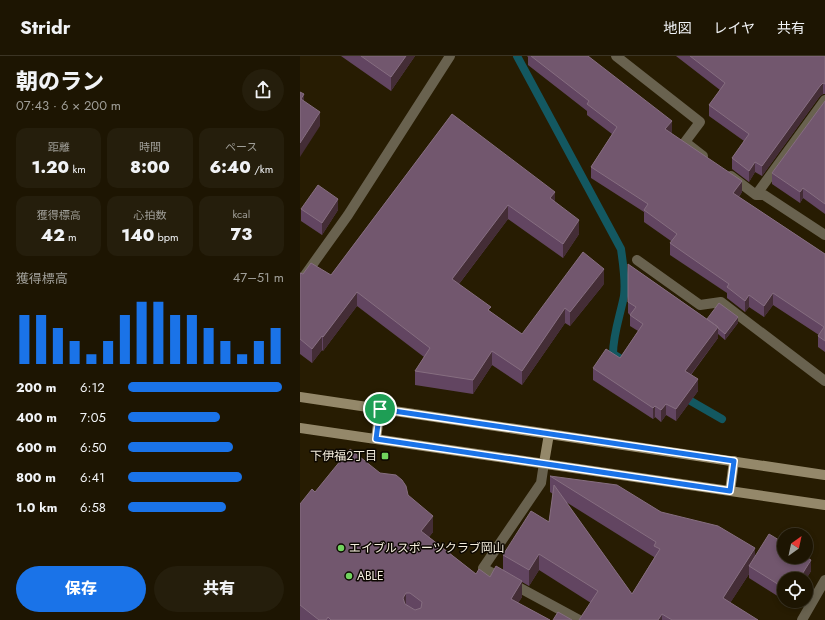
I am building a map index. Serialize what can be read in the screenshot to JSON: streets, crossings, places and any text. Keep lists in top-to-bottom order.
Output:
{
  "places": {
    "transit": ["下伊福2丁目"],
    "other": ["エイブルスポーツクラブ岡山", "ABLE"]
  },
  "north": "top right",
  "page": {
    "header": "Stridr",
    "nav": ["地図", "レイヤ", "共有"],
    "heading": ["朝のラン", "07:43 · 6 × 200 m"],
    "stats": [
      ["距離", "1.20 km"],
      ["時間", "8:00"],
      ["ペース", "6:40 /km"],
      ["獲得標高", "42 m"],
      ["心拍数", "140 bpm"],
      ["kcal", "73"]
    ],
    "chart": ["獲得標高", "47–51 m"],
    "list": [
      {
        "name": "200 m",
        "note": "6:12"
      },
      {
        "name": "400 m",
        "note": "7:05"
      },
      {
        "name": "600 m",
        "note": "6:50"
      },
      {
        "name": "800 m",
        "note": "6:41"
      },
      {
        "name": "1.0 km",
        "note": "6:58"
      }
    ],
    "buttons": ["保存", "共有"]
  }
}
